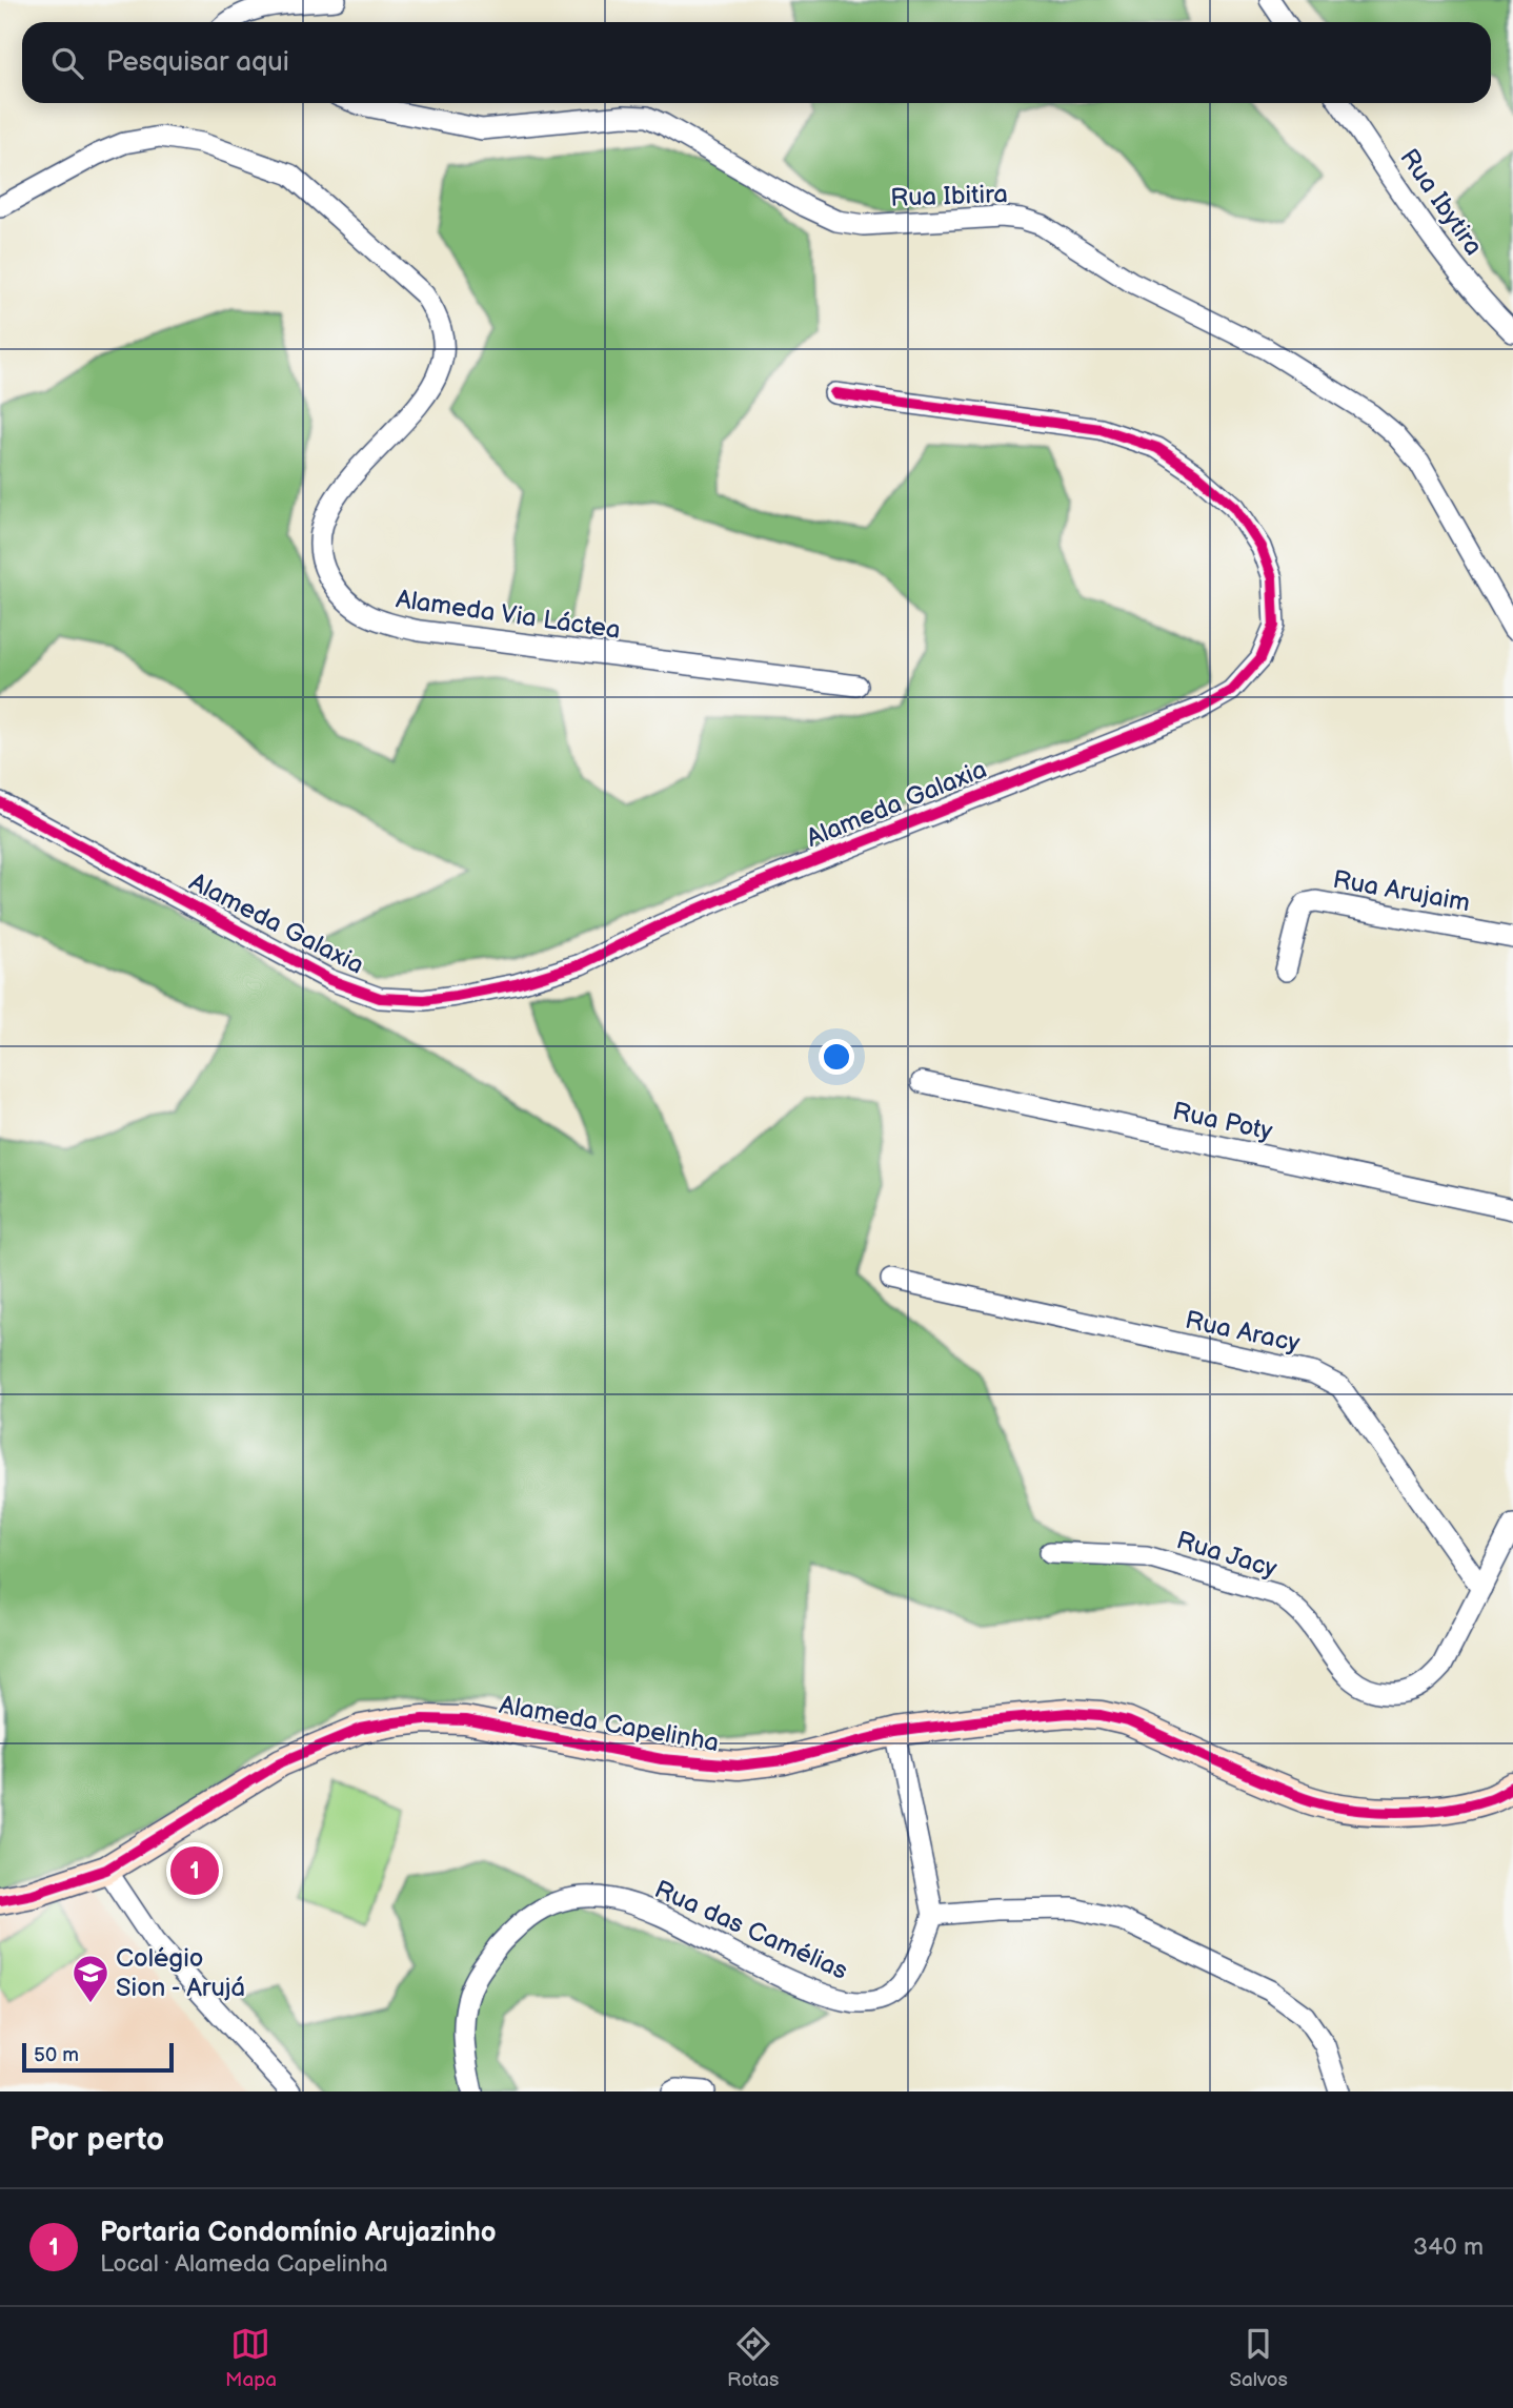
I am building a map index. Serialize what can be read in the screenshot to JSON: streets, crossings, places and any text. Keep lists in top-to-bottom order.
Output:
{
  "streets": {
    "street": [
      "Rua Ibitira",
      "Rua Ibytira",
      "Alameda Via Láctea",
      "Alameda Galaxia",
      "Rua Arujaim",
      "Rua Poty",
      "Rua Aracy",
      "Rua Jacy",
      "Alameda Capelinha",
      "Rua das Camélias"
    ]
  },
  "crossings": [
    ["Rua Aracy", "Rua Jacy"]
  ],
  "places": {
    "school or university": ["Colégio Sion - Arujá"]
  },
  "scale_bar": "50 m",
  "page": {
    "search": "Pesquisar aqui",
    "pins": "1",
    "scale": "50 m",
    "heading": "Por perto",
    "list": [
      {
        "mark": "1",
        "name": "Portaria Condomínio Arujazinho",
        "note": "Local · Alameda Capelinha",
        "value": "340 m"
      }
    ],
    "nav": ["Mapa", "Rotas", "Salvos"]
  }
}
